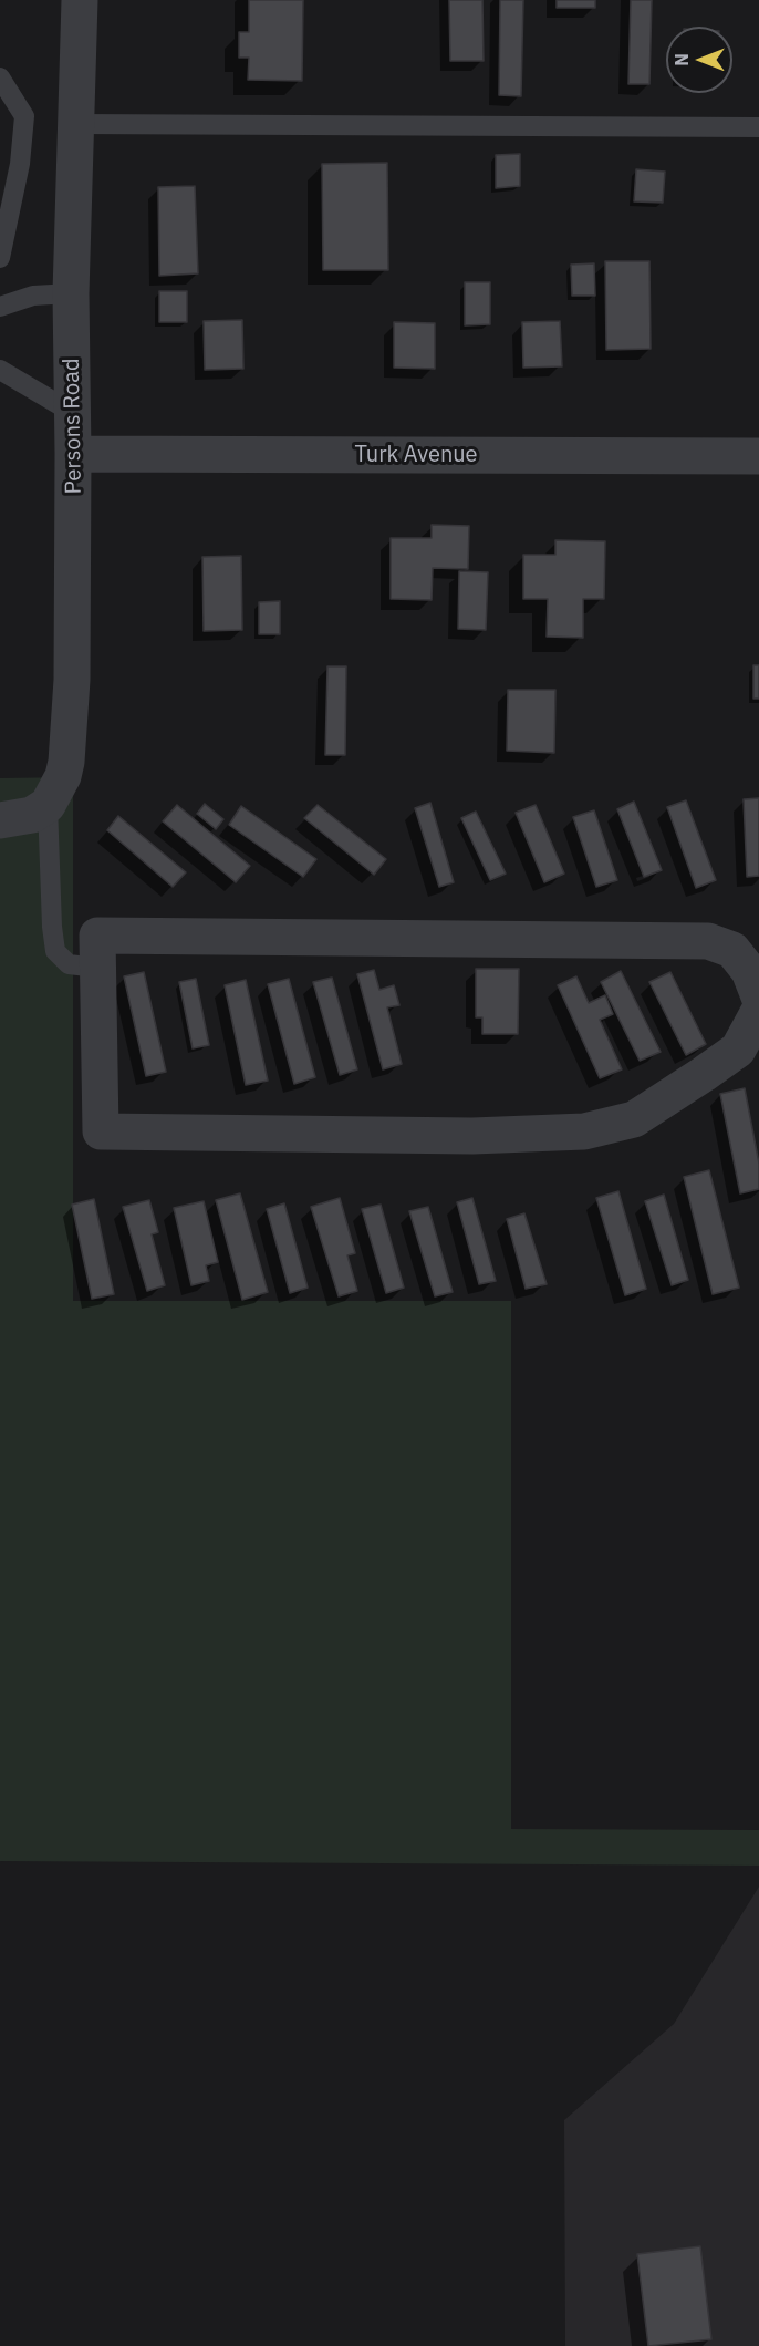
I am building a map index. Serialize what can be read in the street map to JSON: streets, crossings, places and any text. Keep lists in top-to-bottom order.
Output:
{
  "streets": {
    "street": ["Persons Road", "Turk Avenue"]
  },
  "crossings": [
    ["Persons Road", "Turk Avenue"]
  ],
  "north": "left"
}
